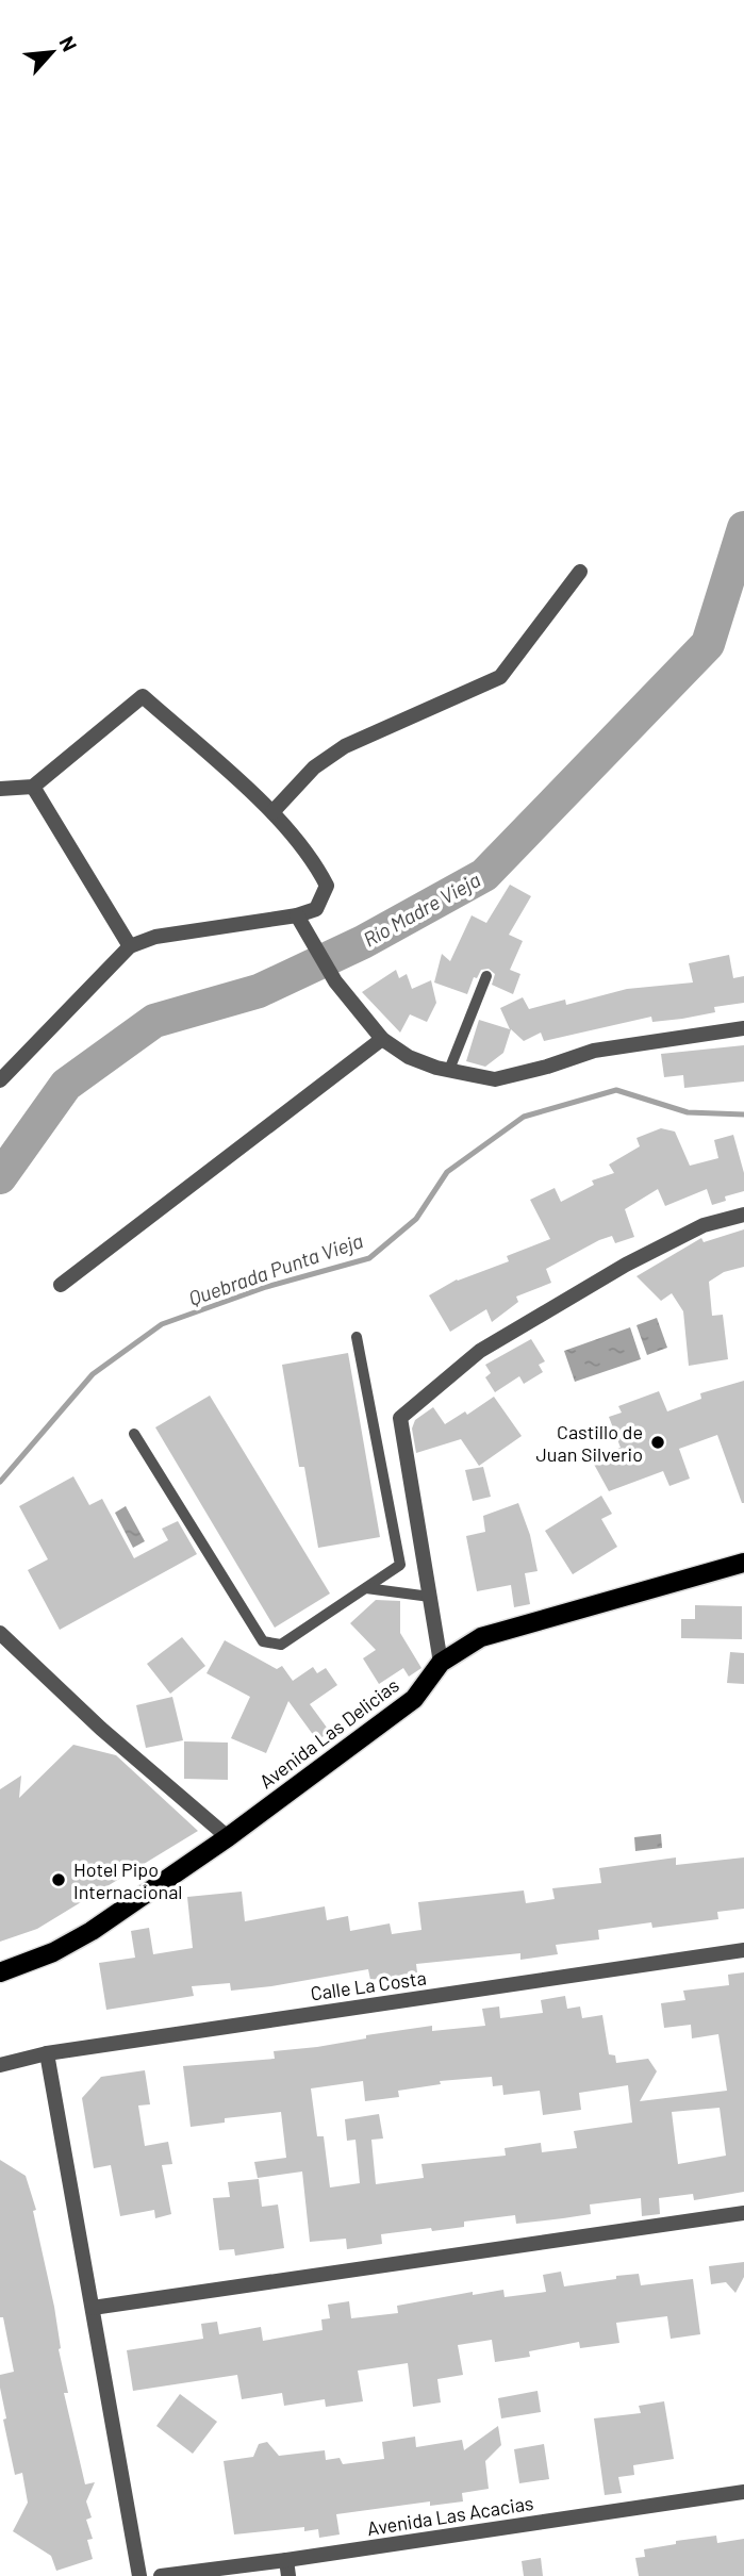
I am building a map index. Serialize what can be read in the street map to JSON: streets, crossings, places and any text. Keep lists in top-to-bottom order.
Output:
{
  "streets": {
    "main road": ["Avenida Las Delicias"],
    "street": ["Calle La Costa", "Avenida Las Acacias"]
  },
  "water": ["Río Madre Vieja", "Quebrada Punta Vieja"],
  "places": ["Castillo de Juan Silverio", "Hotel Pipo Internacional"],
  "north": "top right"
}
